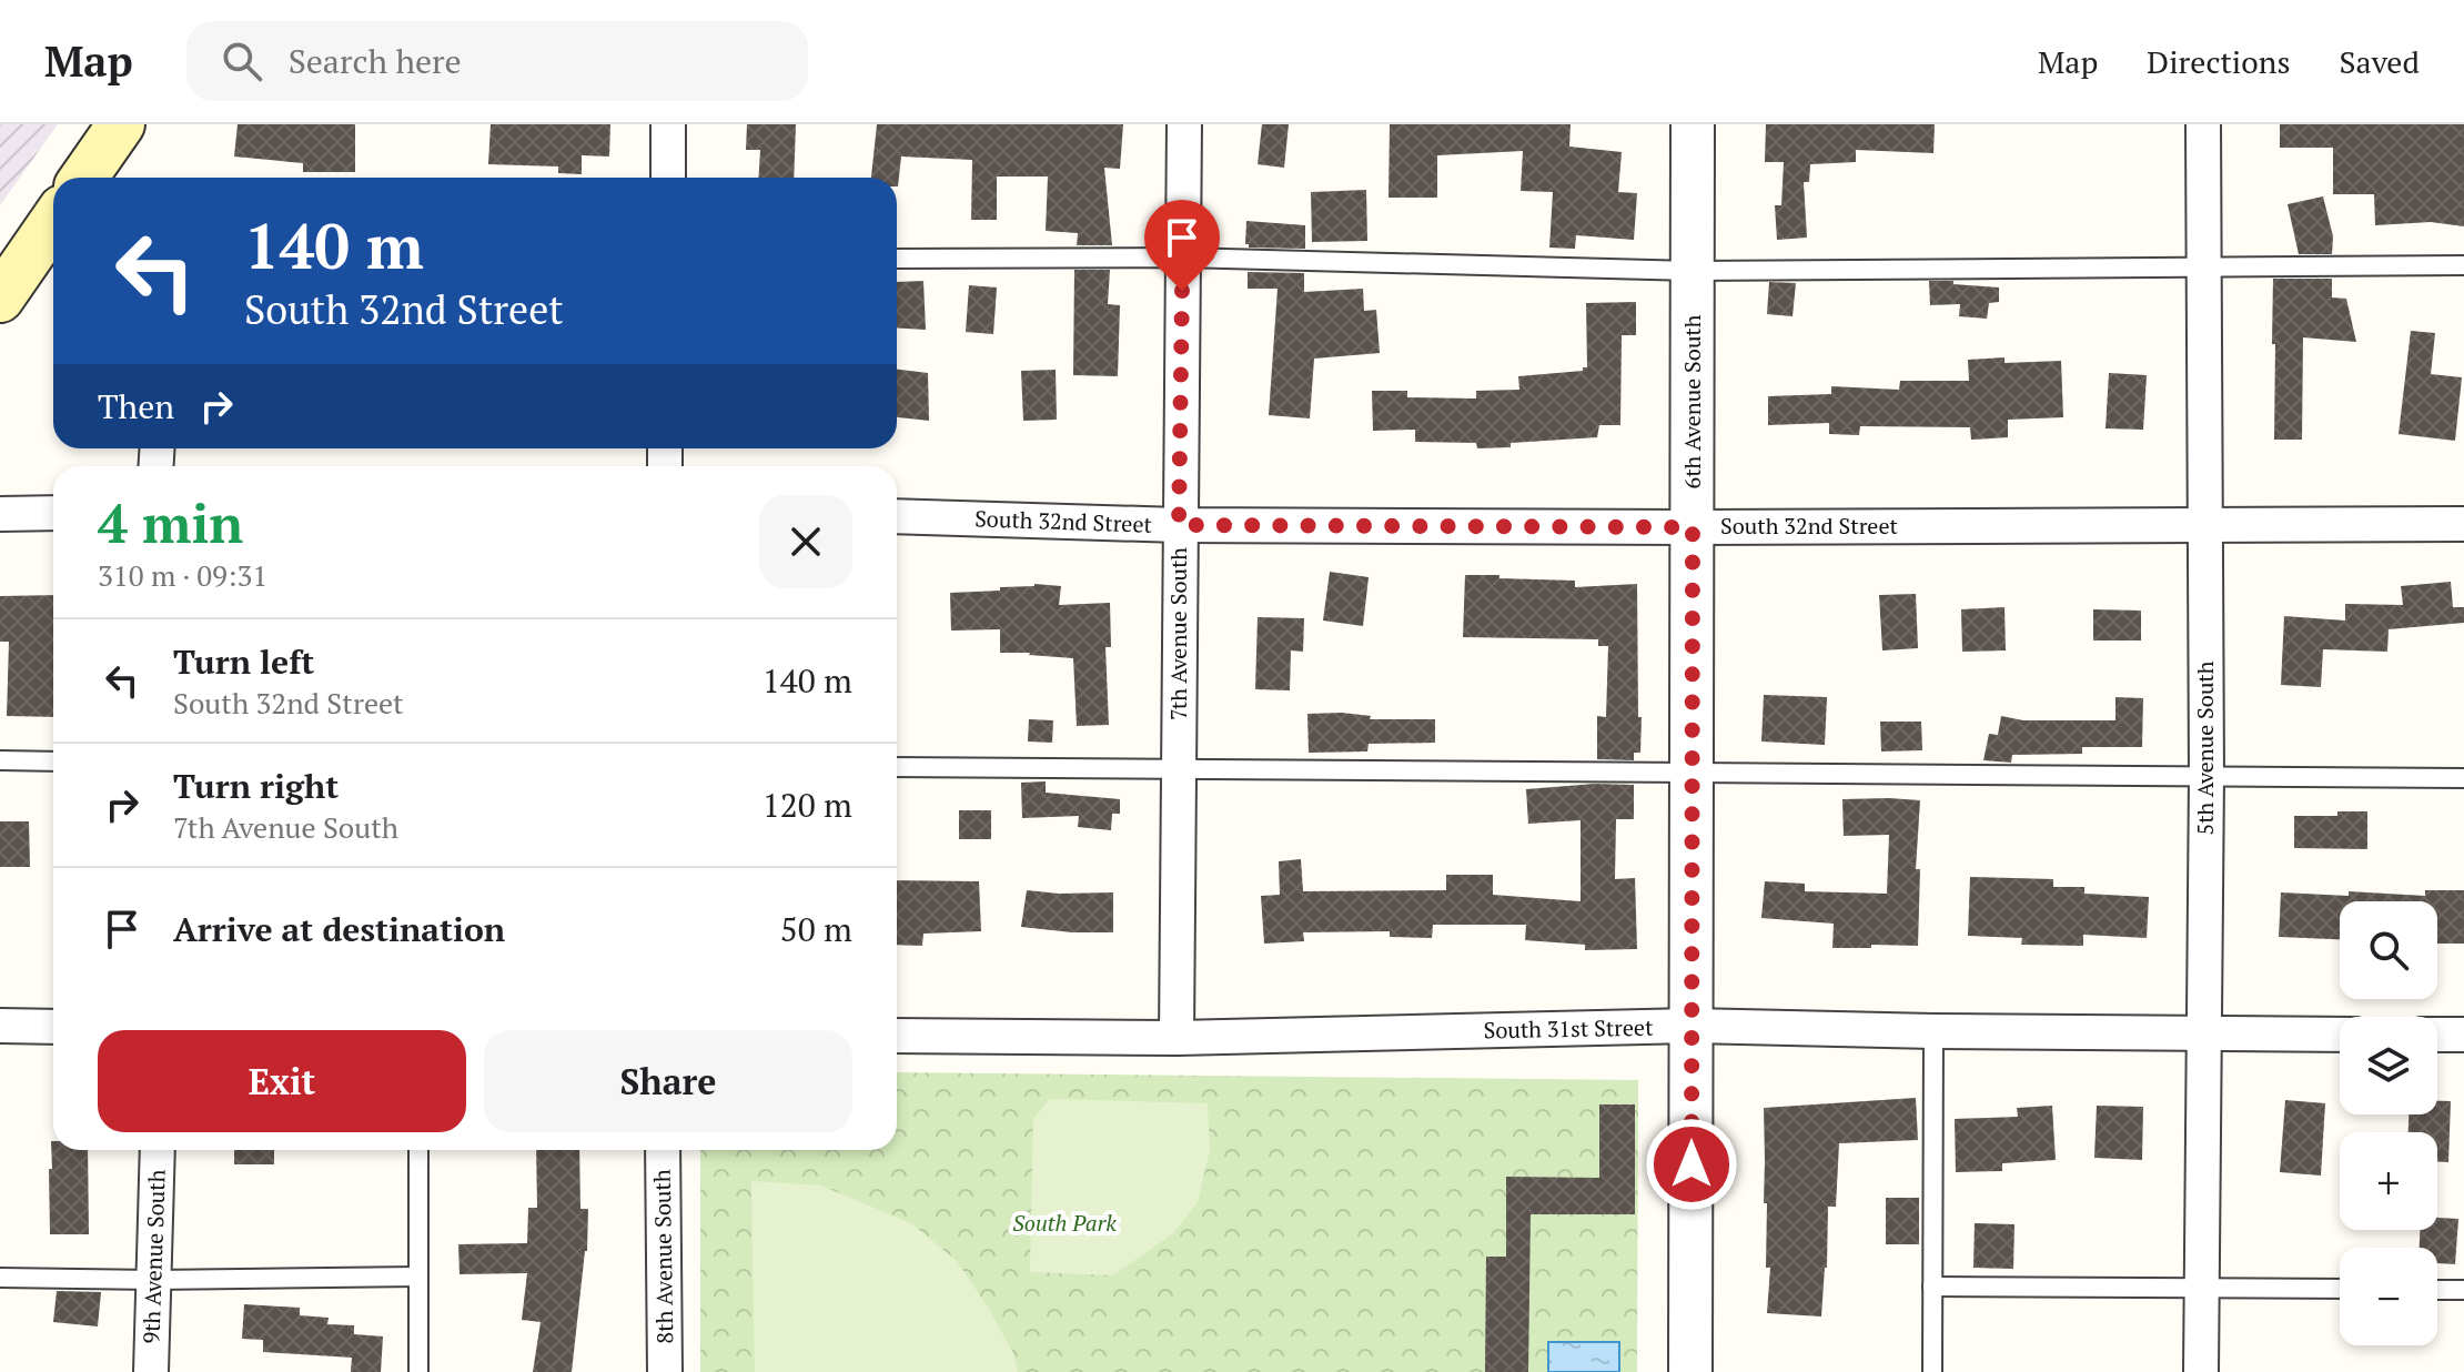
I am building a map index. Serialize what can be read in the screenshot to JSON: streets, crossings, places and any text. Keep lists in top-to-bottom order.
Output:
{
  "streets": {
    "street": [
      "6th Avenue South",
      "South 32nd Street",
      "7th Avenue South",
      "5th Avenue South",
      "South 31st Street",
      "9th Avenue South",
      "8th Avenue South"
    ]
  },
  "crossings": [
    ["6th Avenue South", "South 32nd Street"],
    ["6th Avenue South", "South 31st Street"],
    ["South 32nd Street", "7th Avenue South"],
    ["South 32nd Street", "5th Avenue South"],
    ["7th Avenue South", "South 31st Street"],
    ["5th Avenue South", "South 31st Street"]
  ],
  "parks": ["South Park"],
  "page": {
    "header": "Map",
    "search": "Search here",
    "nav": ["Map", "Directions", "Saved"],
    "turn": ["140 m", "South 32nd Street"],
    "then": "Then",
    "heading": ["4 min", "310 m · 09:31"],
    "list": [
      {
        "name": "Turn left",
        "note": "South 32nd Street",
        "value": "140 m"
      },
      {
        "name": "Turn right",
        "note": "7th Avenue South",
        "value": "120 m"
      },
      {
        "name": "Arrive at destination",
        "value": "50 m"
      }
    ],
    "map_buttons": ["+", "−"],
    "buttons": ["Exit", "Share"]
  }
}
